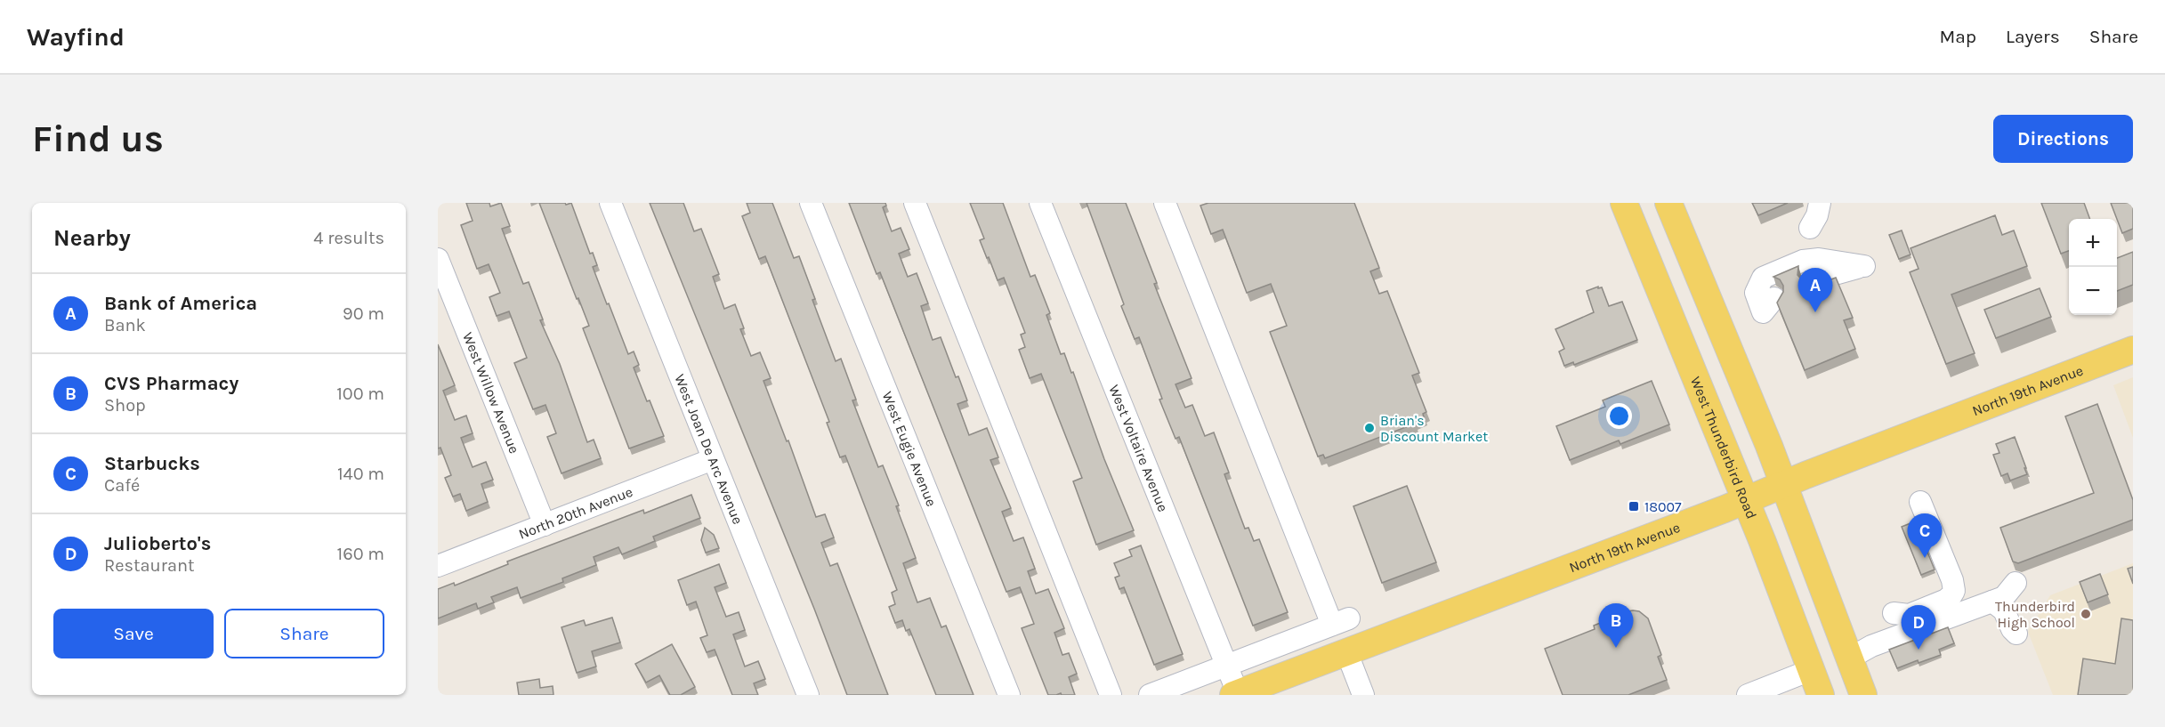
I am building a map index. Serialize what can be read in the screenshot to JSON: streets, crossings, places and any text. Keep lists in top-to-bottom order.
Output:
{
  "streets": {
    "main road": ["North 19th Avenue", "West Thunderbird Road"],
    "street": [
      "West Willow Avenue",
      "West Voltaire Avenue",
      "West Eugie Avenue",
      "West Joan De Arc Avenue",
      "North 20th Avenue"
    ]
  },
  "crossings": [
    ["North 19th Avenue", "West Voltaire Avenue"],
    ["North 19th Avenue", "West Thunderbird Road"],
    ["West Willow Avenue", "North 20th Avenue"],
    ["West Joan De Arc Avenue", "North 20th Avenue"]
  ],
  "places": {
    "other": ["Brian's Discount Market", "Thunderbird High School"],
    "transit": ["18007"]
  },
  "page": {
    "header": "Wayfind",
    "nav": ["Map", "Layers", "Share"],
    "buttons": [
      "Directions",
      ["Save", "Share"]
    ],
    "title": "Find us",
    "heading": ["Nearby", "4 results"],
    "map_buttons": ["+", "−"],
    "pins": [
      "A",
      "C",
      "B",
      "D"
    ],
    "list": [
      {
        "mark": "A",
        "name": "Bank of America",
        "note": "Bank",
        "value": "90 m"
      },
      {
        "mark": "B",
        "name": "CVS Pharmacy",
        "note": "Shop",
        "value": "100 m"
      },
      {
        "mark": "C",
        "name": "Starbucks",
        "note": "Café",
        "value": "140 m"
      },
      {
        "mark": "D",
        "name": "Julioberto's",
        "note": "Restaurant",
        "value": "160 m"
      }
    ]
  }
}
